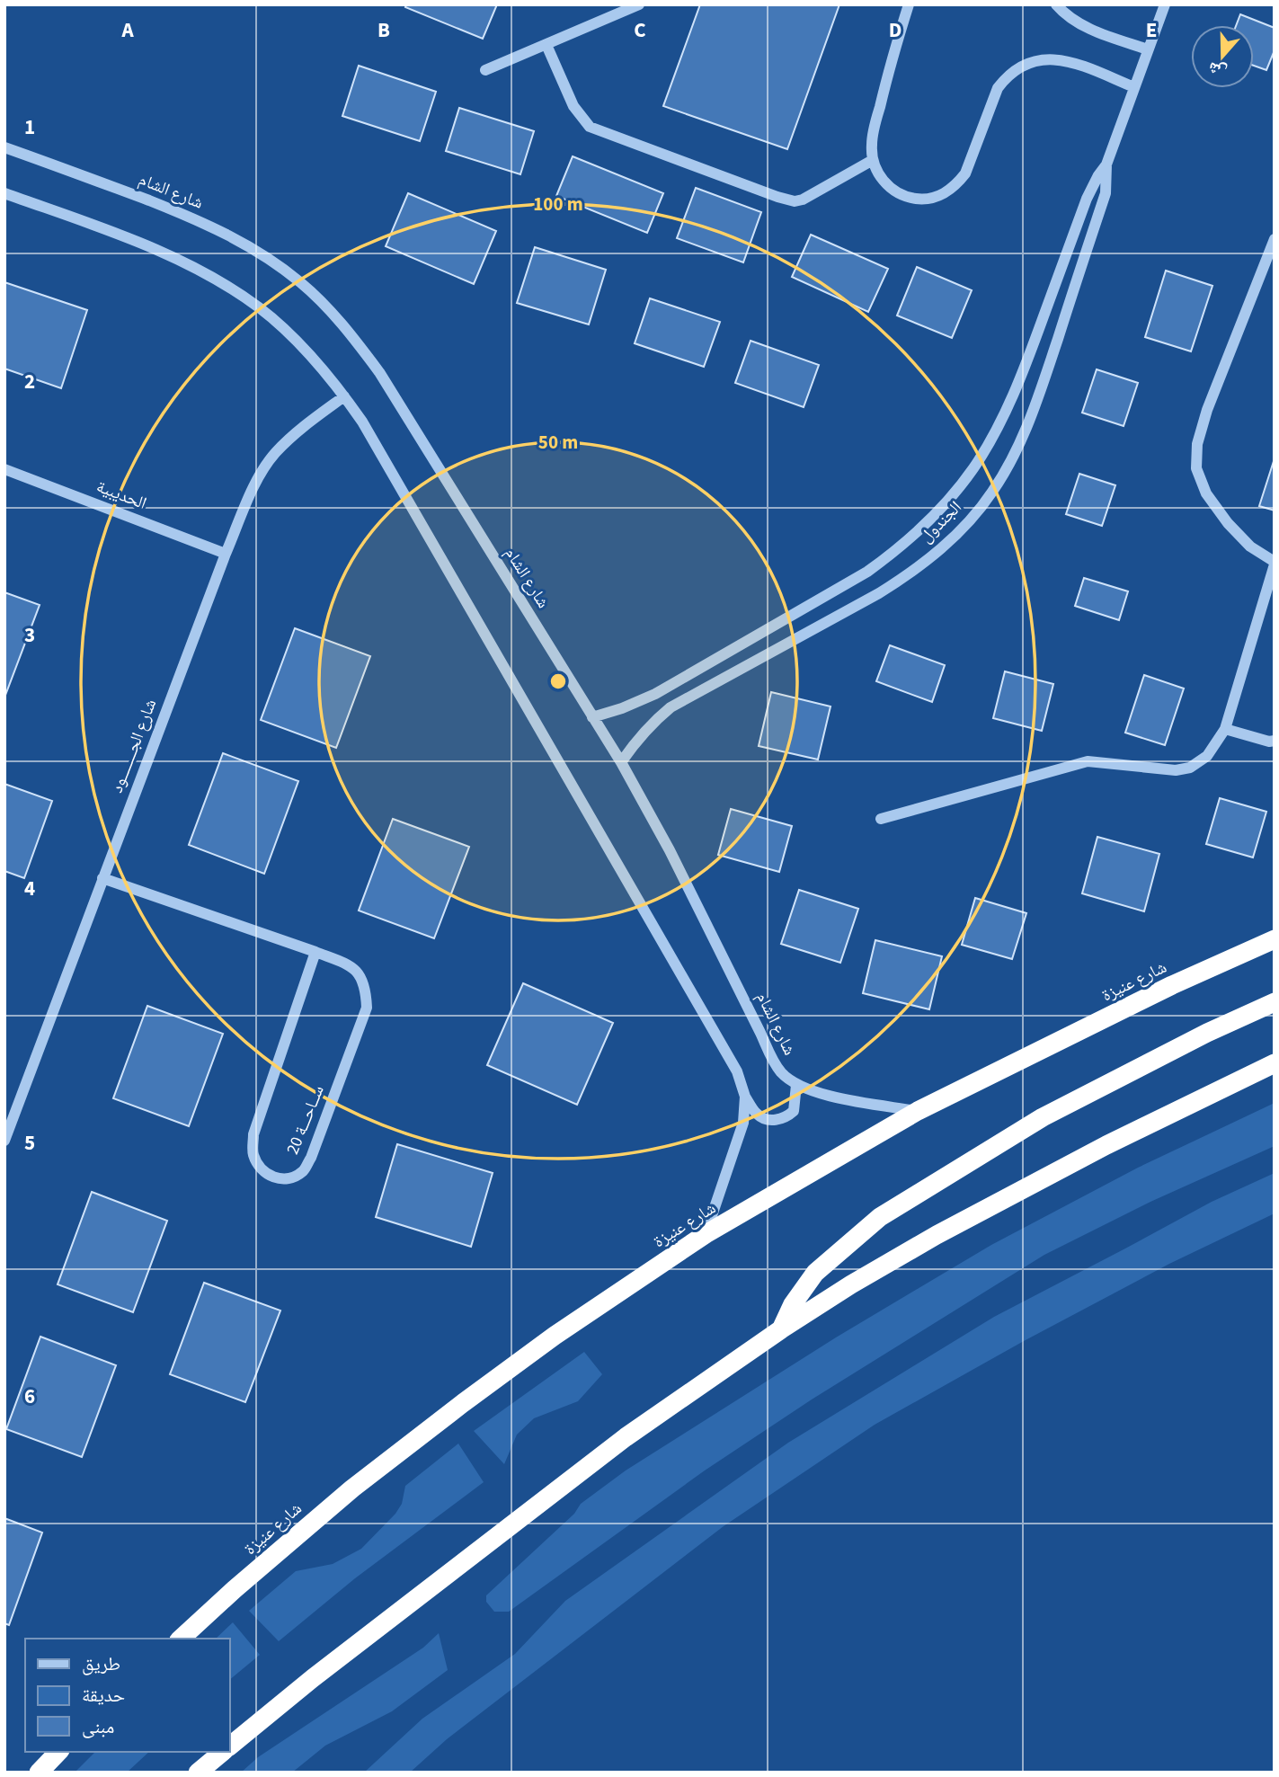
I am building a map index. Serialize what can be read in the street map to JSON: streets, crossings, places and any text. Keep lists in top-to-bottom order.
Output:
{
  "streets": {
    "highway": ["شارع عنيزة"],
    "street": [
      "شارع الشام",
      "الحديبية",
      "الجندول",
      "شارع الجــــــــود",
      "ســاحـــة 20"
    ]
  },
  "crossings": [
    ["شارع الشام", "الجندول"],
    ["شارع الشام", "شارع عنيزة"],
    ["الحديبية", "شارع الجــــــــود"],
    ["شارع الجــــــــود", "ســاحـــة 20"]
  ],
  "legend": ["طريق", "حديقة", "مبنى"],
  "north": "bottom",
  "grid": {
    "columns": [
      "A",
      "B",
      "C",
      "D",
      "E"
    ],
    "rows": [
      "1",
      "2",
      "3",
      "4",
      "5",
      "6"
    ]
  },
  "rings": ["100 m", "50 m"]
}
